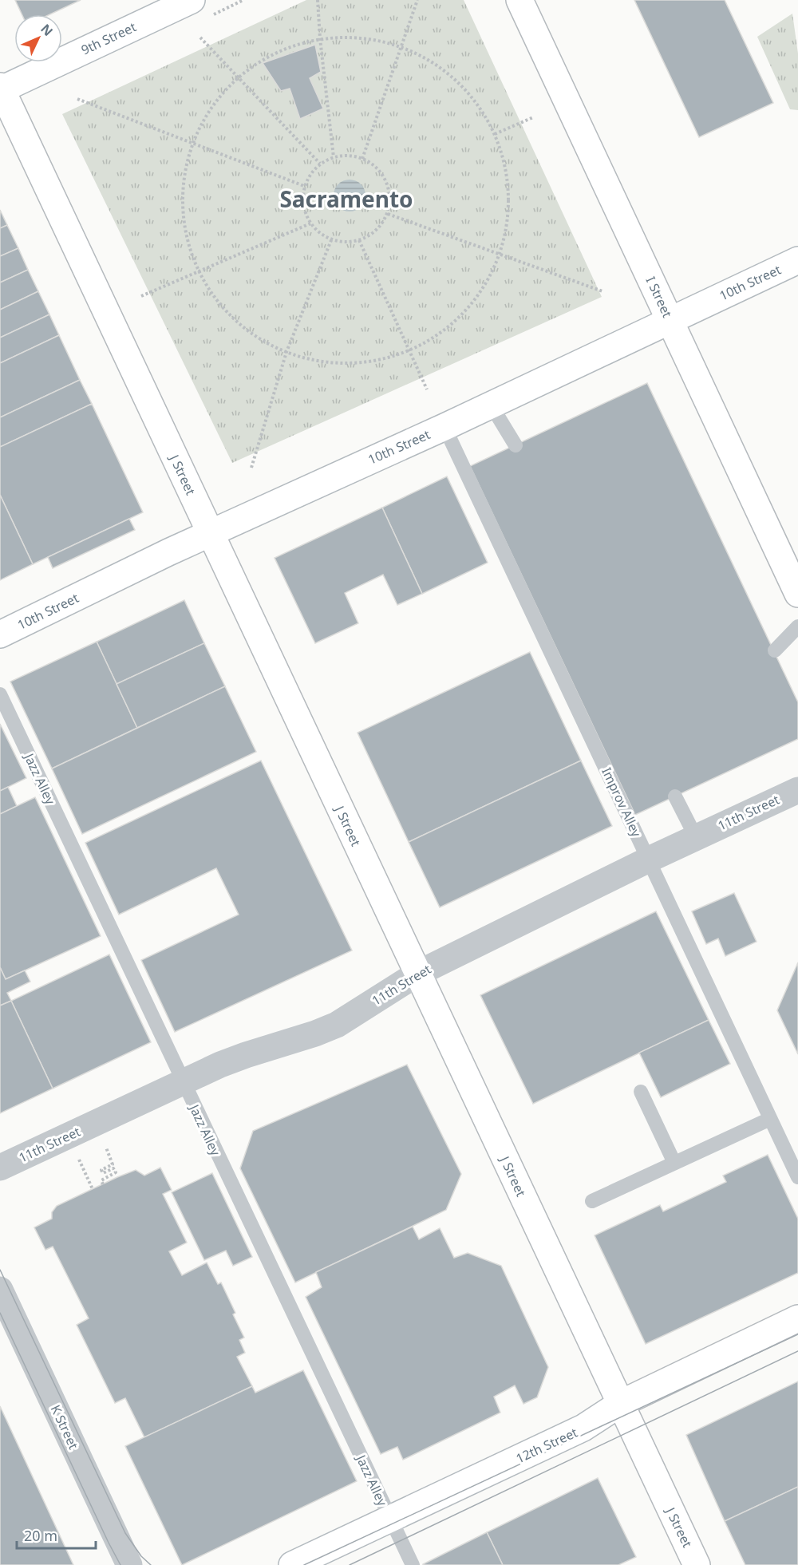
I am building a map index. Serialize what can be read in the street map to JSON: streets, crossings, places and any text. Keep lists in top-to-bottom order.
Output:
{
  "streets": {
    "main road": [
      "9th Street",
      "10th Street",
      "I Street",
      "J Street",
      "12th Street"
    ],
    "street": ["11th Street", "K Street"],
    "lane": ["Jazz Alley", "Improv Alley"]
  },
  "crossings": [
    ["9th Street", "J Street"],
    ["10th Street", "I Street"],
    ["10th Street", "J Street"],
    ["10th Street", "Improv Alley"],
    ["J Street", "11th Street"],
    ["J Street", "12th Street"],
    ["Jazz Alley", "11th Street"],
    ["Jazz Alley", "12th Street"],
    ["Improv Alley", "11th Street"]
  ],
  "districts": ["Sacramento"],
  "scale_bar": "20 m",
  "north": "top right"
}
